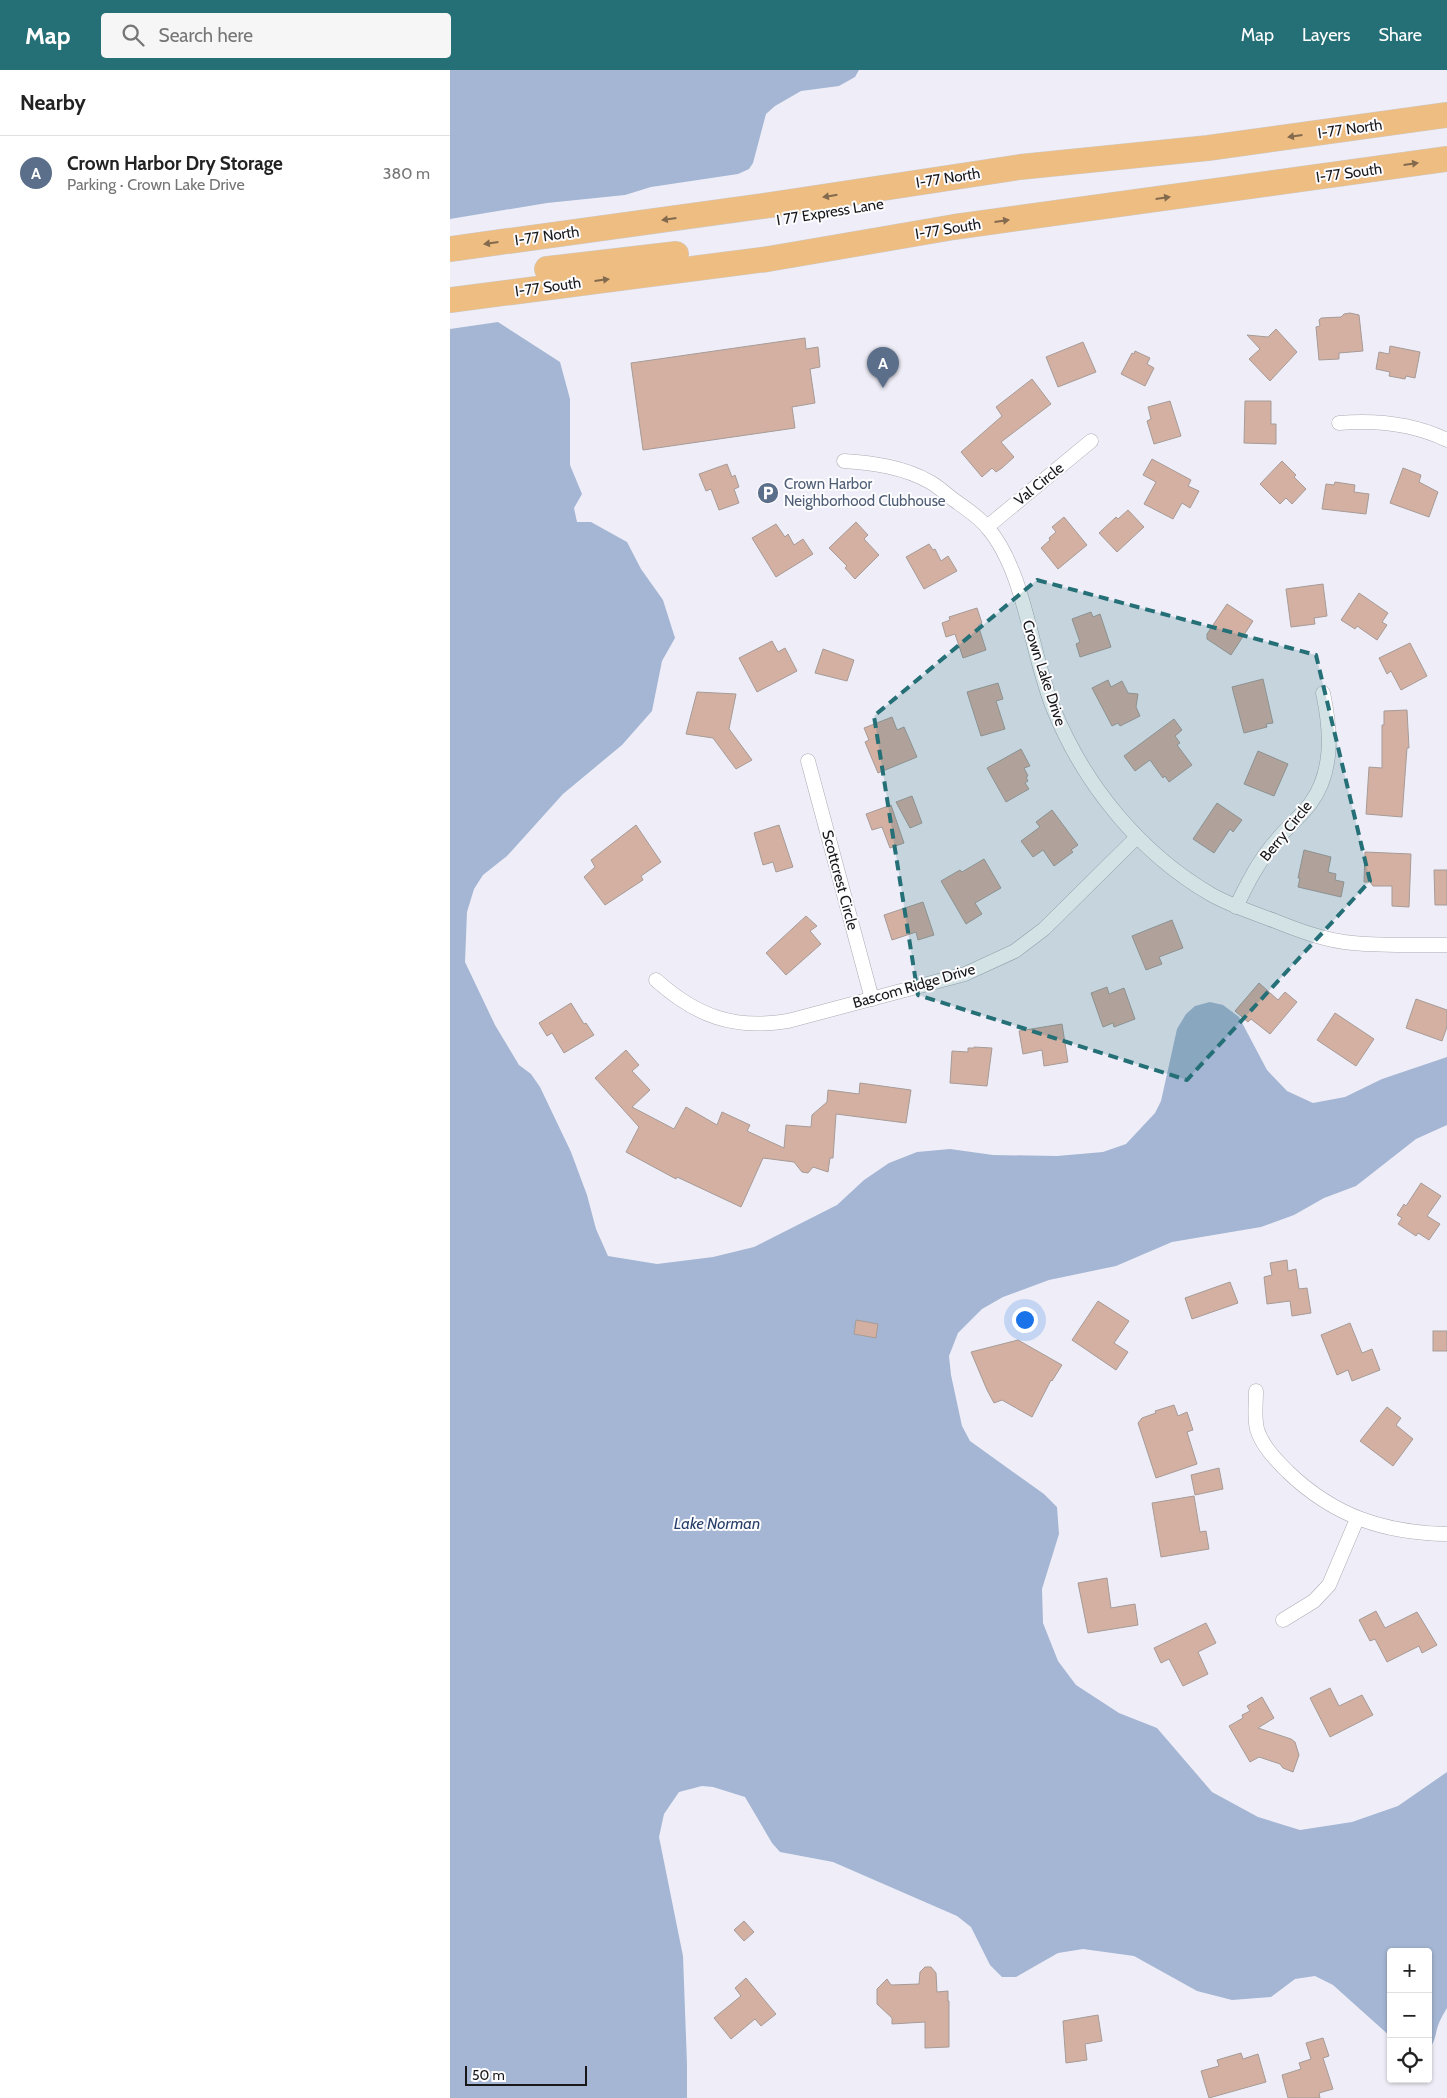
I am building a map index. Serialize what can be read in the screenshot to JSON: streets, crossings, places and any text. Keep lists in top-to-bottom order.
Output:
{
  "streets": {
    "highway": ["I-77 North", "I-77 South", "I 77 Express Lane"],
    "street": [
      "Val Circle",
      "Crown Lake Drive",
      "Berry Circle",
      "Scottcrest Circle",
      "Bascom Ridge Drive"
    ]
  },
  "crossings": [
    ["I-77 North", "I 77 Express Lane"],
    ["I-77 South", "I 77 Express Lane"],
    ["Val Circle", "Crown Lake Drive"],
    ["Crown Lake Drive", "Berry Circle"],
    ["Crown Lake Drive", "Bascom Ridge Drive"],
    ["Scottcrest Circle", "Bascom Ridge Drive"]
  ],
  "one_way": ["I-77 North", "I-77 South"],
  "water": ["Lake Norman"],
  "places": {
    "parking": ["Crown Harbor Neighborhood Clubhouse"]
  },
  "scale_bar": "50 m",
  "page": {
    "header": "Map",
    "search": "Search here",
    "nav": ["Map", "Layers", "Share"],
    "heading": "Nearby",
    "list": [
      {
        "mark": "A",
        "name": "Crown Harbor Dry Storage",
        "note": "Parking · Crown Lake Drive",
        "value": "380 m"
      }
    ],
    "pins": "A",
    "map_buttons": ["+", "−"],
    "scale": "50 m"
  }
}
